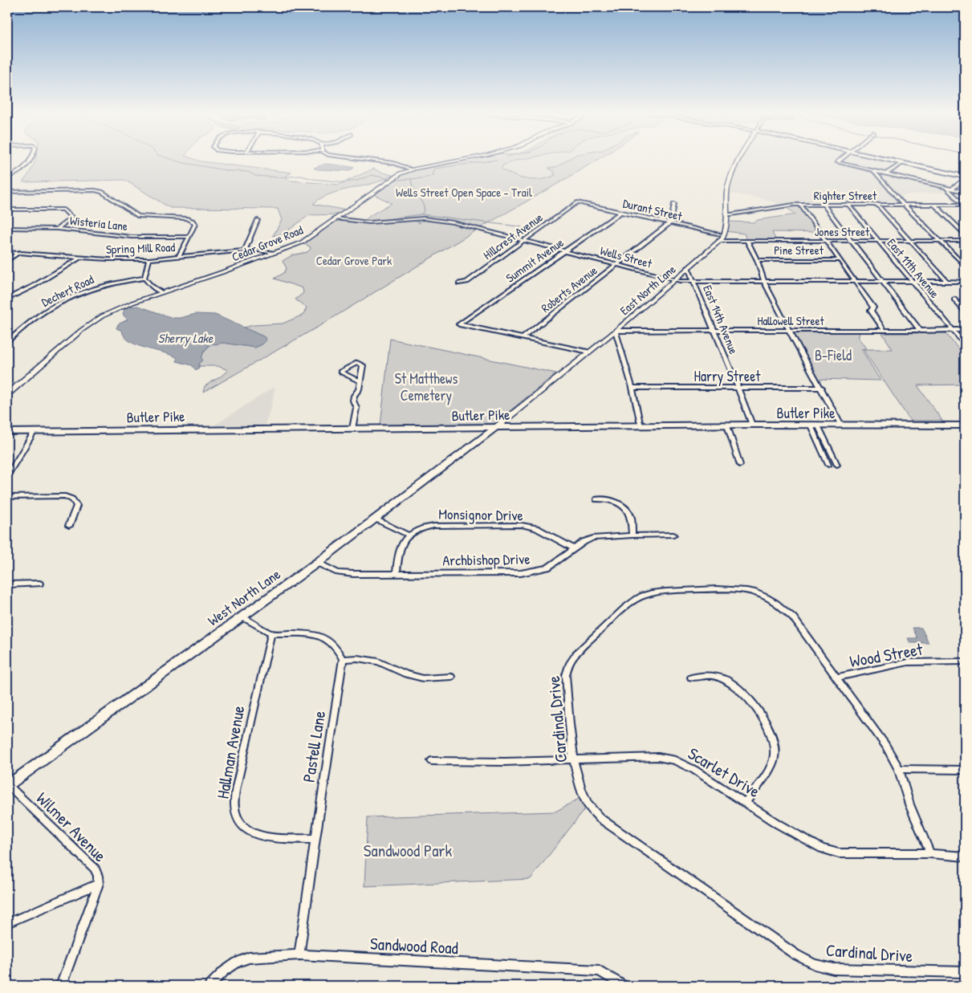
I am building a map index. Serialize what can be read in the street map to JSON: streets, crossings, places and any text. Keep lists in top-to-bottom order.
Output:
{
  "streets": {
    "main road": ["Butler Pike", "West North Lane"],
    "street": [
      "Righter Street",
      "Durant Street",
      "Wisteria Lane",
      "Jones Street",
      "Hillcrest Avenue",
      "Cedar Grove Road",
      "Spring Mill Road",
      "Pine Street",
      "Wells Street",
      "Summit Avenue",
      "East 11th Avenue",
      "Roberts Avenue",
      "East North Lane",
      "Dechert Road",
      "East 14th Avenue",
      "Hallowell Street",
      "Harry Street",
      "Monsignor Drive",
      "Archbishop Drive",
      "Wood Street",
      "Cardinal Drive",
      "Pastell Lane",
      "Hallman Avenue",
      "Scarlet Drive",
      "Wilmer Avenue",
      "Sandwood Road"
    ]
  },
  "crossings": [
    ["Righter Street", "East 11th Avenue"],
    ["Durant Street", "Hillcrest Avenue"],
    ["Durant Street", "Summit Avenue"],
    ["Durant Street", "Roberts Avenue"],
    ["Durant Street", "East North Lane"],
    ["Jones Street", "East 11th Avenue"],
    ["Jones Street", "East North Lane"],
    ["Hillcrest Avenue", "Wells Street"],
    ["Cedar Grove Road", "Spring Mill Road"],
    ["Cedar Grove Road", "Wells Street"],
    ["Wells Street", "Summit Avenue"],
    ["Wells Street", "East 11th Avenue"],
    ["Wells Street", "Roberts Avenue"],
    ["Wells Street", "East North Lane"],
    ["Wells Street", "East 14th Avenue"],
    ["Summit Avenue", "Roberts Avenue"],
    ["East 11th Avenue", "Hallowell Street"],
    ["East North Lane", "East 14th Avenue"],
    ["East North Lane", "Hallowell Street"],
    ["East North Lane", "Butler Pike"],
    ["East North Lane", "West North Lane"],
    ["East 14th Avenue", "Hallowell Street"],
    ["East 14th Avenue", "Harry Street"],
    ["East 14th Avenue", "Butler Pike"],
    ["Butler Pike", "West North Lane"],
    ["Monsignor Drive", "Archbishop Drive"],
    ["Archbishop Drive", "West North Lane"],
    ["West North Lane", "Wilmer Avenue"],
    ["Wood Street", "Cardinal Drive"],
    ["Cardinal Drive", "Scarlet Drive"],
    ["Pastell Lane", "Hallman Avenue"],
    ["Pastell Lane", "Sandwood Road"]
  ],
  "water": ["Sherry Lake"],
  "parks": [
    "Wells Street Open Space - Trail",
    "Cedar Grove Park",
    "B-Field",
    "St Matthews Cemetery",
    "Sandwood Park"
  ]
}
